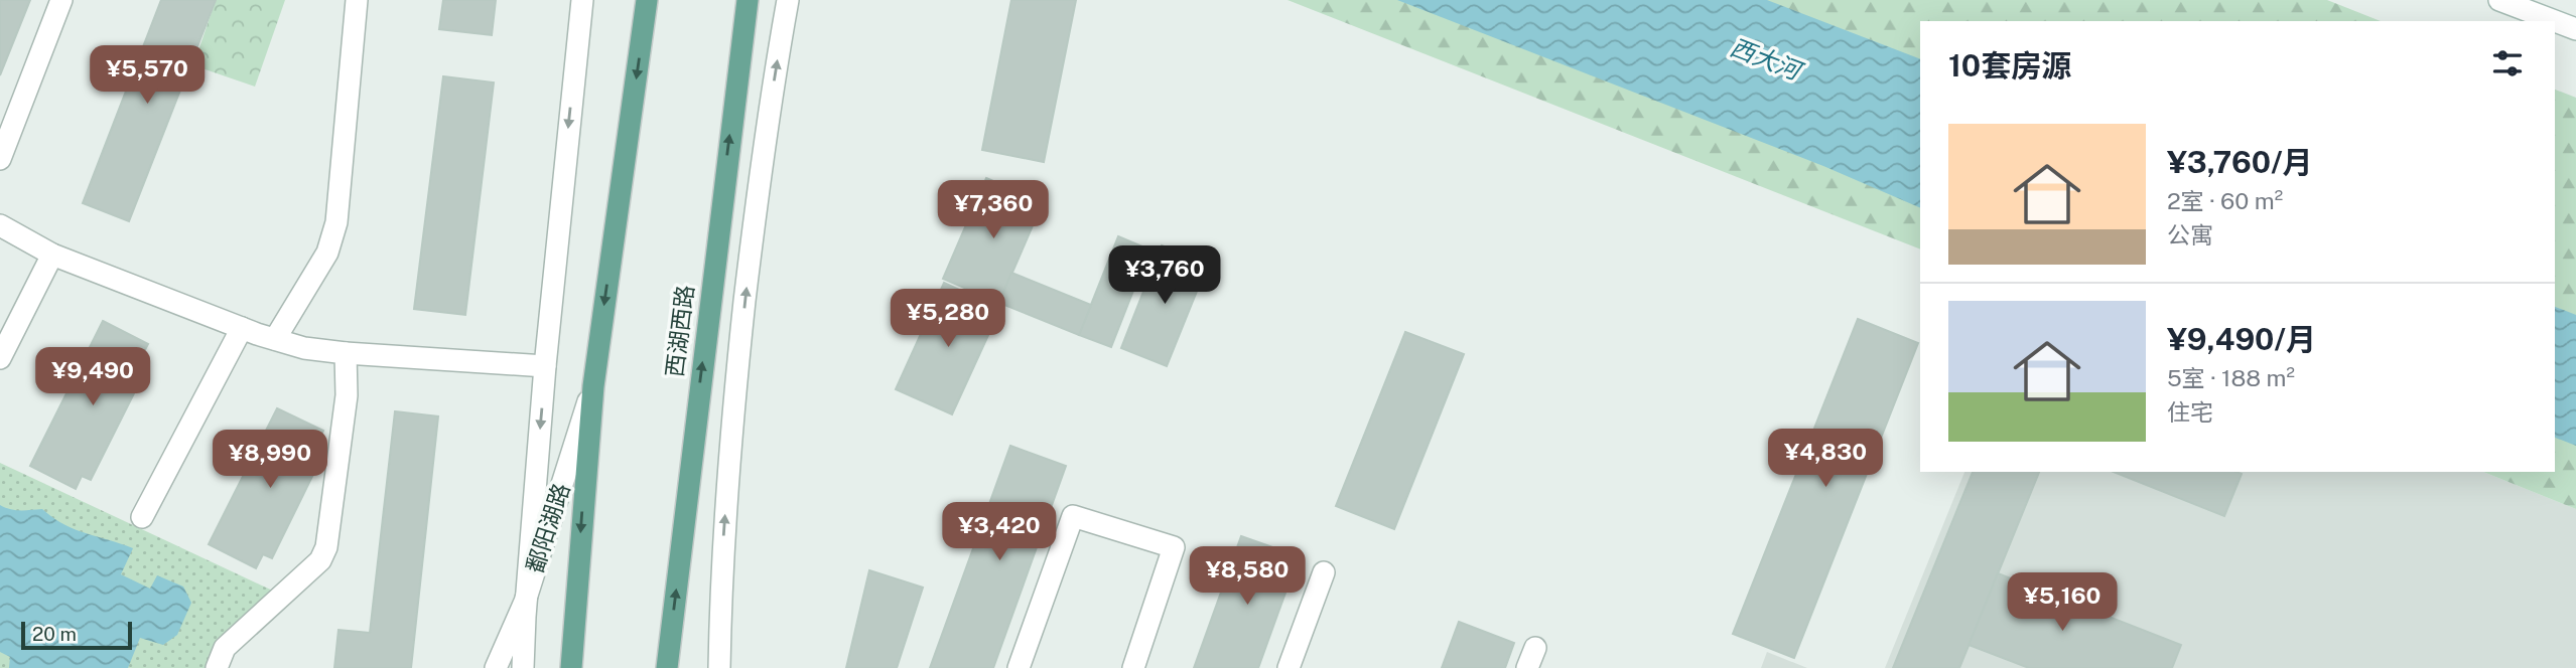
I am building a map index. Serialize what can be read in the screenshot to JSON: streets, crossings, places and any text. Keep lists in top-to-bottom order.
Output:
{
  "streets": {
    "main road": ["西湖西路"],
    "street": ["鄱阳湖路"]
  },
  "water": ["西大河"],
  "scale_bar": "20 m",
  "page": {
    "heading": "10套房源",
    "price": [
      "¥5,570",
      "¥7,360",
      "¥3,760",
      "¥5,280",
      "¥9,490",
      "¥4,830",
      "¥8,990",
      "¥3,420",
      "¥8,580",
      "¥5,160"
    ],
    "list": [
      {
        "name": "¥3,760/月",
        "note": "2室 · 60 m² · 公寓"
      },
      {
        "name": "¥9,490/月",
        "note": "5室 · 188 m² · 住宅"
      }
    ],
    "scale": "20 m"
  }
}
